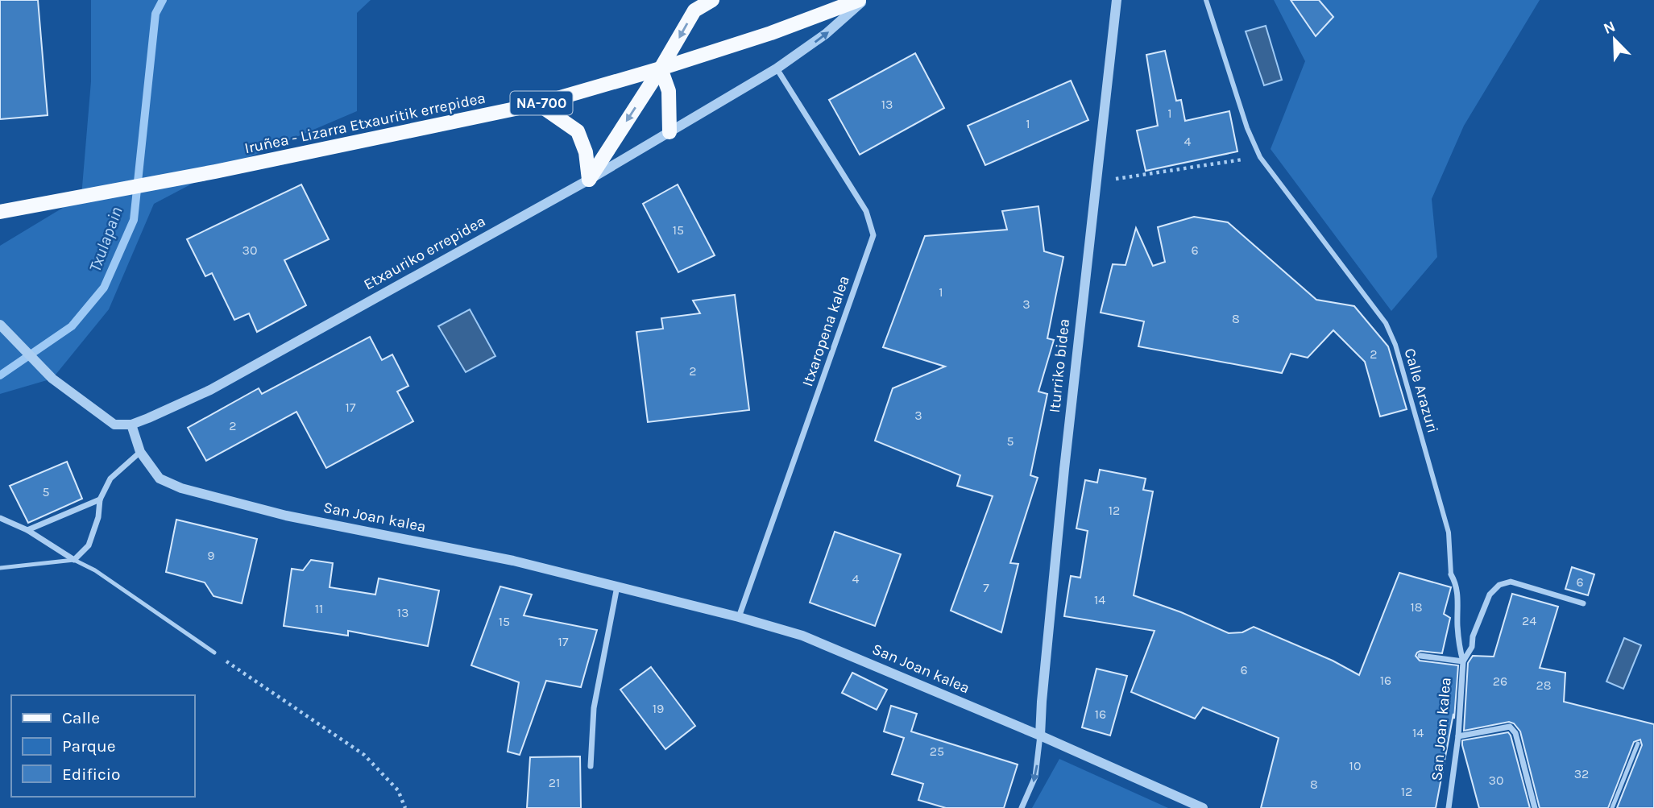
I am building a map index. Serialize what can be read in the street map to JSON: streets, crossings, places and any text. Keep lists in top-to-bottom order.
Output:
{
  "streets": {
    "main road": ["NA-700", "Iruñea - Lizarra Etxauritik errepidea"],
    "street": [
      "Etxauriko errepidea",
      "Itxaropena kalea",
      "Iturriko bidea",
      "Calle Arazuri",
      "San Joan kalea"
    ]
  },
  "crossings": [
    ["Etxauriko errepidea", "Itxaropena kalea"],
    ["Etxauriko errepidea", "San Joan kalea"],
    ["Itxaropena kalea", "San Joan kalea"],
    ["Iturriko bidea", "San Joan kalea"],
    ["Calle Arazuri", "San Joan kalea"]
  ],
  "water": ["Txulapain"],
  "house_numbers": [
    "13",
    "1",
    "1",
    "4",
    "15",
    "30",
    "6",
    "1",
    "3",
    "8",
    "2",
    "2",
    "17",
    "3",
    "2",
    "5",
    "5",
    "12",
    "9",
    "4",
    "6",
    "7",
    "14",
    "18",
    "11",
    "13",
    "24",
    "15",
    "17",
    "6",
    "16",
    "26",
    "28",
    "19",
    "16",
    "14",
    "25",
    "10",
    "32",
    "30",
    "21",
    "8",
    "12"
  ],
  "legend": ["Calle", "Parque", "Edificio"],
  "north": "top left"
}
